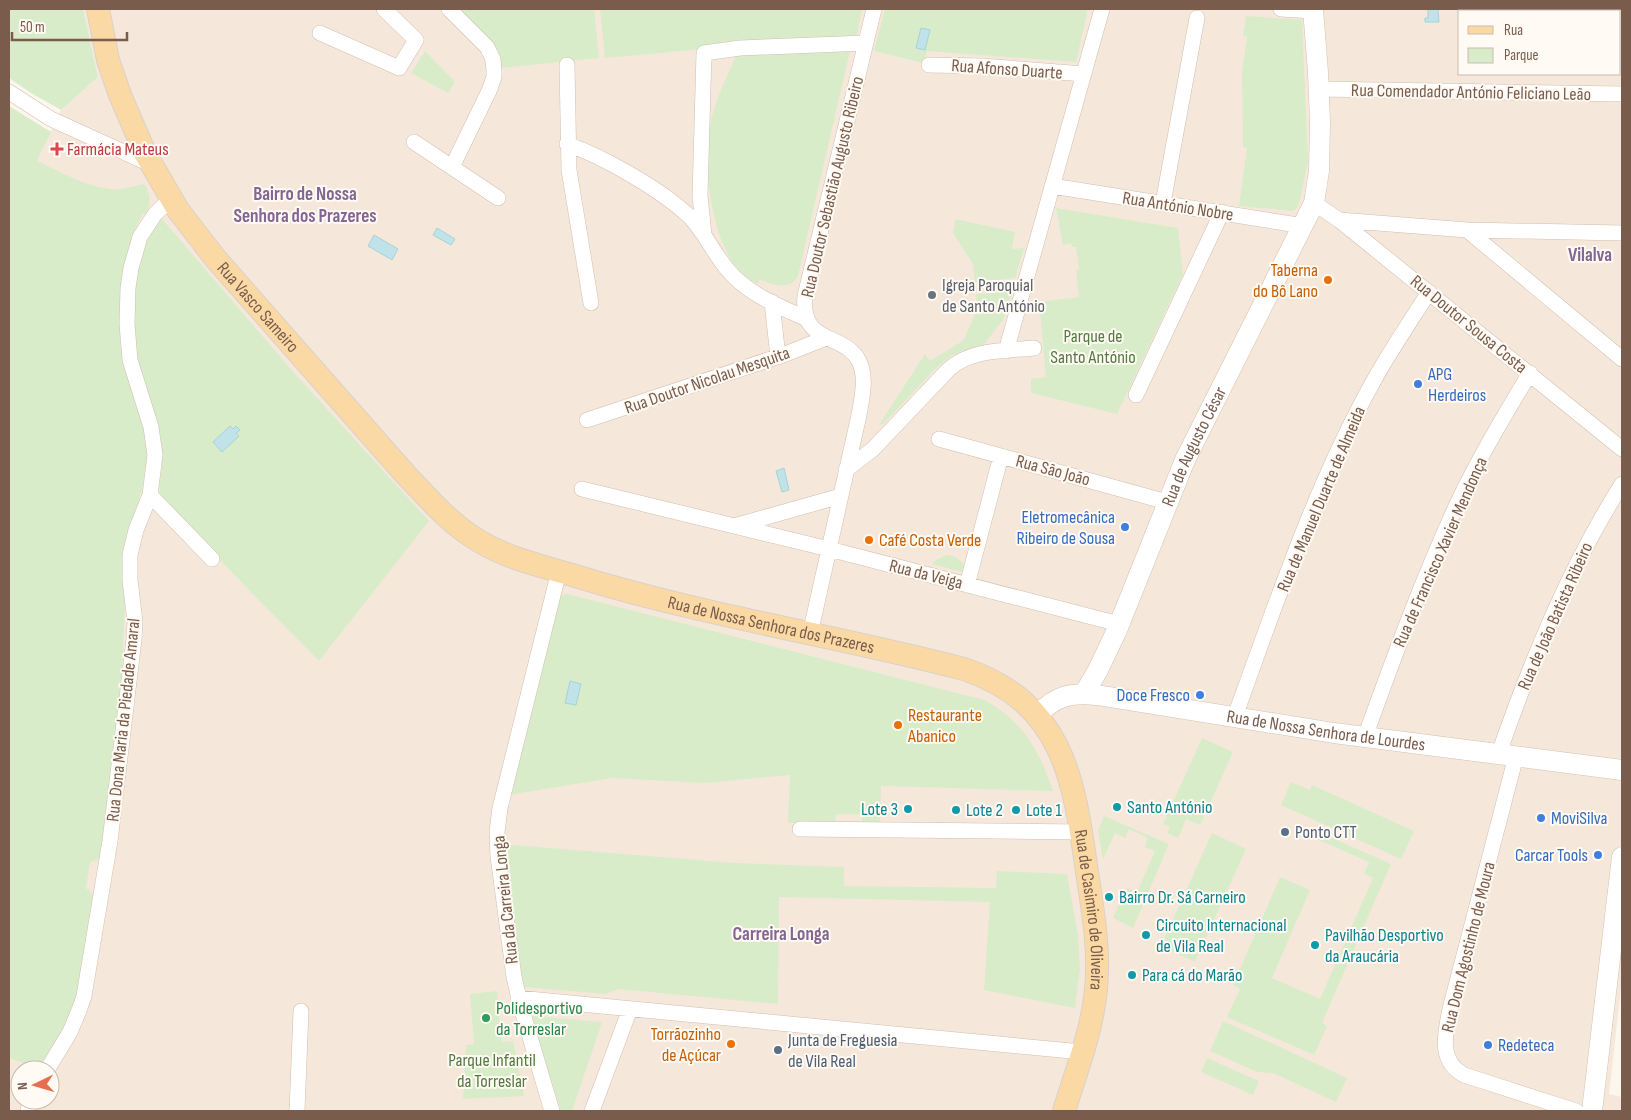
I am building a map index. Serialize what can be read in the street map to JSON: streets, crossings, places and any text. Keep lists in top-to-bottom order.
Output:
{
  "streets": {
    "main road": ["Rua Vasco Sameiro", "Rua de Nossa Senhora dos Prazeres", "Rua de Casimiro de Oliveira"],
    "street": [
      "Rua Afonso Duarte",
      "Rua Comendador António Feliciano Leão",
      "Rua Doutor Sebastião Augusto Ribeiro",
      "Rua António Nobre",
      "Rua Doutor Sousa Costa",
      "Rua Doutor Nicolau Mesquita",
      "Rua de Augusto César",
      "Rua São João",
      "Rua de Manuel Duarte de Almeida",
      "Rua de Francisco Xavier Mendonça",
      "Rua da Veiga",
      "Rua de João Batista Ribeiro",
      "Rua Dona Maria da Piedade Amaral",
      "Rua de Nossa Senhora de Lourdes",
      "Rua da Carreira Longa",
      "Rua Dom Agostinho de Moura"
    ]
  },
  "crossings": [
    ["Rua Comendador António Feliciano Leão", "Rua de Augusto César"],
    ["Rua Doutor Sebastião Augusto Ribeiro", "Rua Doutor Nicolau Mesquita"],
    ["Rua Doutor Sebastião Augusto Ribeiro", "Rua da Veiga"],
    ["Rua Doutor Sebastião Augusto Ribeiro", "Rua de Nossa Senhora dos Prazeres"],
    ["Rua António Nobre", "Rua de Augusto César"],
    ["Rua Vasco Sameiro", "Rua de Nossa Senhora dos Prazeres"],
    ["Rua Vasco Sameiro", "Rua Dona Maria da Piedade Amaral"],
    ["Rua Doutor Sousa Costa", "Rua de Augusto César"],
    ["Rua Doutor Sousa Costa", "Rua de Manuel Duarte de Almeida"],
    ["Rua Doutor Sousa Costa", "Rua de Francisco Xavier Mendonça"],
    ["Rua de Augusto César", "Rua São João"],
    ["Rua de Augusto César", "Rua da Veiga"],
    ["Rua de Augusto César", "Rua de Nossa Senhora de Lourdes"],
    ["Rua de Manuel Duarte de Almeida", "Rua de Nossa Senhora de Lourdes"],
    ["Rua de Francisco Xavier Mendonça", "Rua de Nossa Senhora de Lourdes"],
    ["Rua de João Batista Ribeiro", "Rua de Nossa Senhora de Lourdes"],
    ["Rua de João Batista Ribeiro", "Rua Dom Agostinho de Moura"],
    ["Rua de Nossa Senhora dos Prazeres", "Rua de Nossa Senhora de Lourdes"],
    ["Rua de Nossa Senhora dos Prazeres", "Rua da Carreira Longa"],
    ["Rua de Nossa Senhora dos Prazeres", "Rua de Casimiro de Oliveira"],
    ["Rua de Nossa Senhora de Lourdes", "Rua de Casimiro de Oliveira"],
    ["Rua de Nossa Senhora de Lourdes", "Rua Dom Agostinho de Moura"]
  ],
  "districts": ["Bairro de Nossa Senhora dos Prazeres", "Vilalva", "Carreira Longa"],
  "parks": ["Parque de Santo António", "Parque Infantil da Torreslar"],
  "places": {
    "health": ["Farmácia Mateus"],
    "other": [
      "Taberna do Bô Lano",
      "Igreja Paroquial de Santo António",
      "APG Herdeiros",
      "Eletromecânica Ribeiro de Sousa",
      "Café Costa Verde",
      "Doce Fresco",
      "Restaurante Abanico",
      "Santo António",
      "Lote 3",
      "Lote 2",
      "Lote 1",
      "MoviSilva",
      "Ponto CTT",
      "Carcar Tools",
      "Bairro Dr. Sá Carneiro",
      "Circuito Internacional de Vila Real",
      "Pavilhão Desportivo da Araucária",
      "Para cá do Marão",
      "Polidesportivo da Torreslar",
      "Torrãozinho de Açúcar",
      "Redeteca",
      "Junta de Freguesia de Vila Real"
    ]
  },
  "legend": ["Rua", "Parque"],
  "scale_bar": "50 m",
  "north": "left"
}
